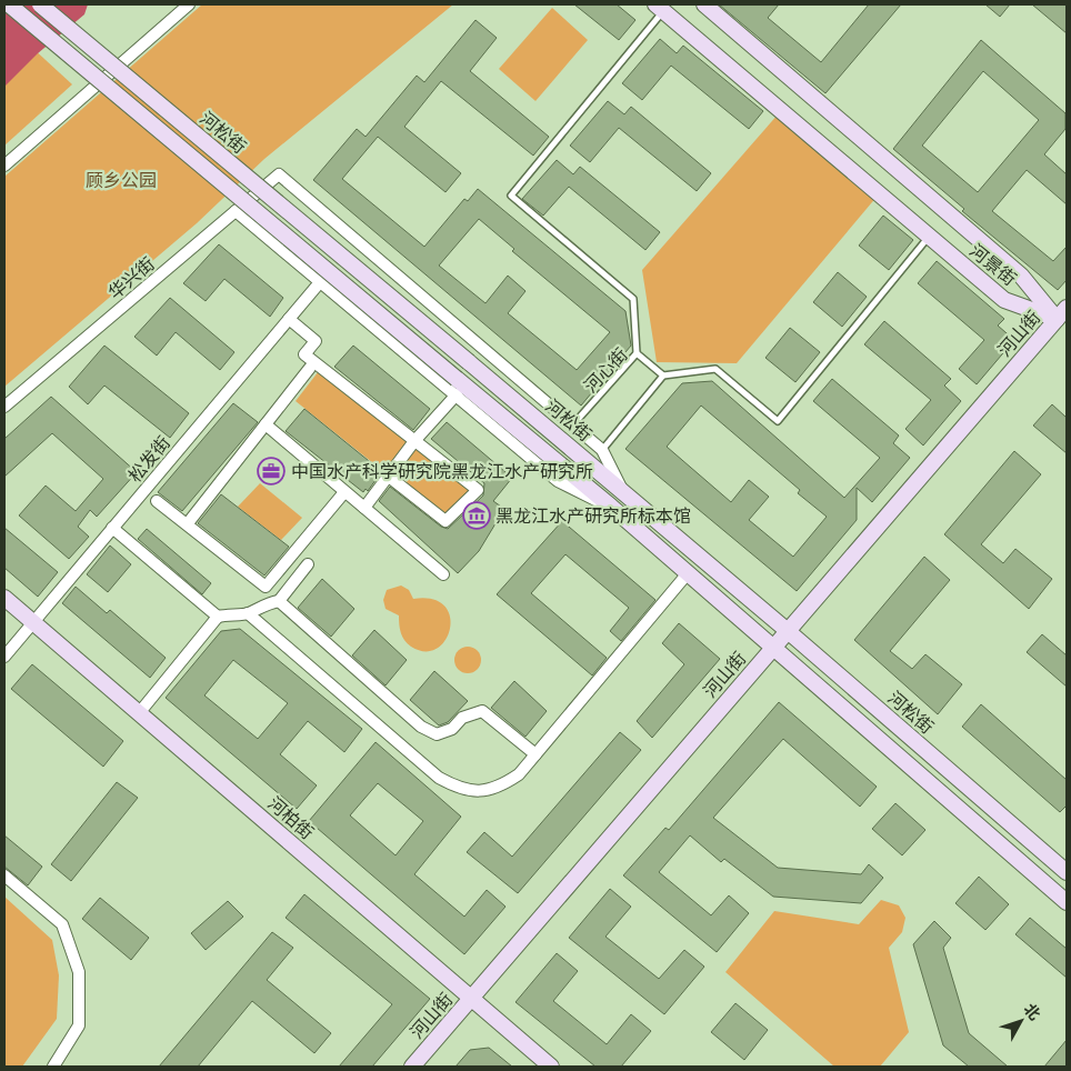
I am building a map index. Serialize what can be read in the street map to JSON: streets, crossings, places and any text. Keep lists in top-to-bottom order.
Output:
{
  "streets": {
    "main road": [
      "河松街",
      "河景街",
      "河山街",
      "河柏街"
    ],
    "street": ["华兴街", "松发街"],
    "lane": ["河心街"]
  },
  "crossings": [
    ["河松街", "河山街"],
    ["河景街", "河山街"],
    ["华兴街", "河心街"],
    ["河山街", "河柏街"],
    ["松发街", "河柏街"]
  ],
  "parks": ["顾乡公园"],
  "places": {
    "office": ["中国水产科学研究院黑龙江水产研究所"],
    "museum": ["黑龙江水产研究所标本馆"]
  },
  "north": "top right"
}
